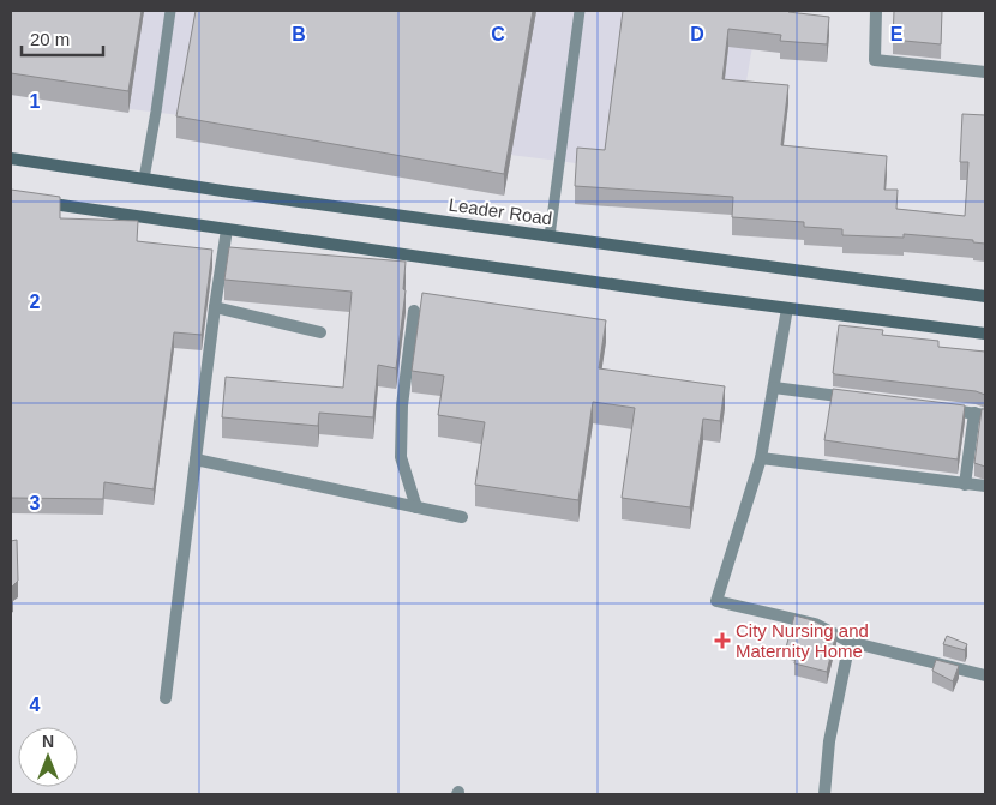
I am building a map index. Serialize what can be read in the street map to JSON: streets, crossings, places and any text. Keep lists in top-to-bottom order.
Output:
{
  "streets": {
    "main road": ["Leader Road"]
  },
  "places": {
    "health": ["City Nursing and Maternity Home"]
  },
  "scale_bar": "20 m",
  "north": "top",
  "grid": {
    "columns": [
      "B",
      "C",
      "D",
      "E"
    ],
    "rows": [
      "1",
      "2",
      "3",
      "4"
    ]
  }
}
